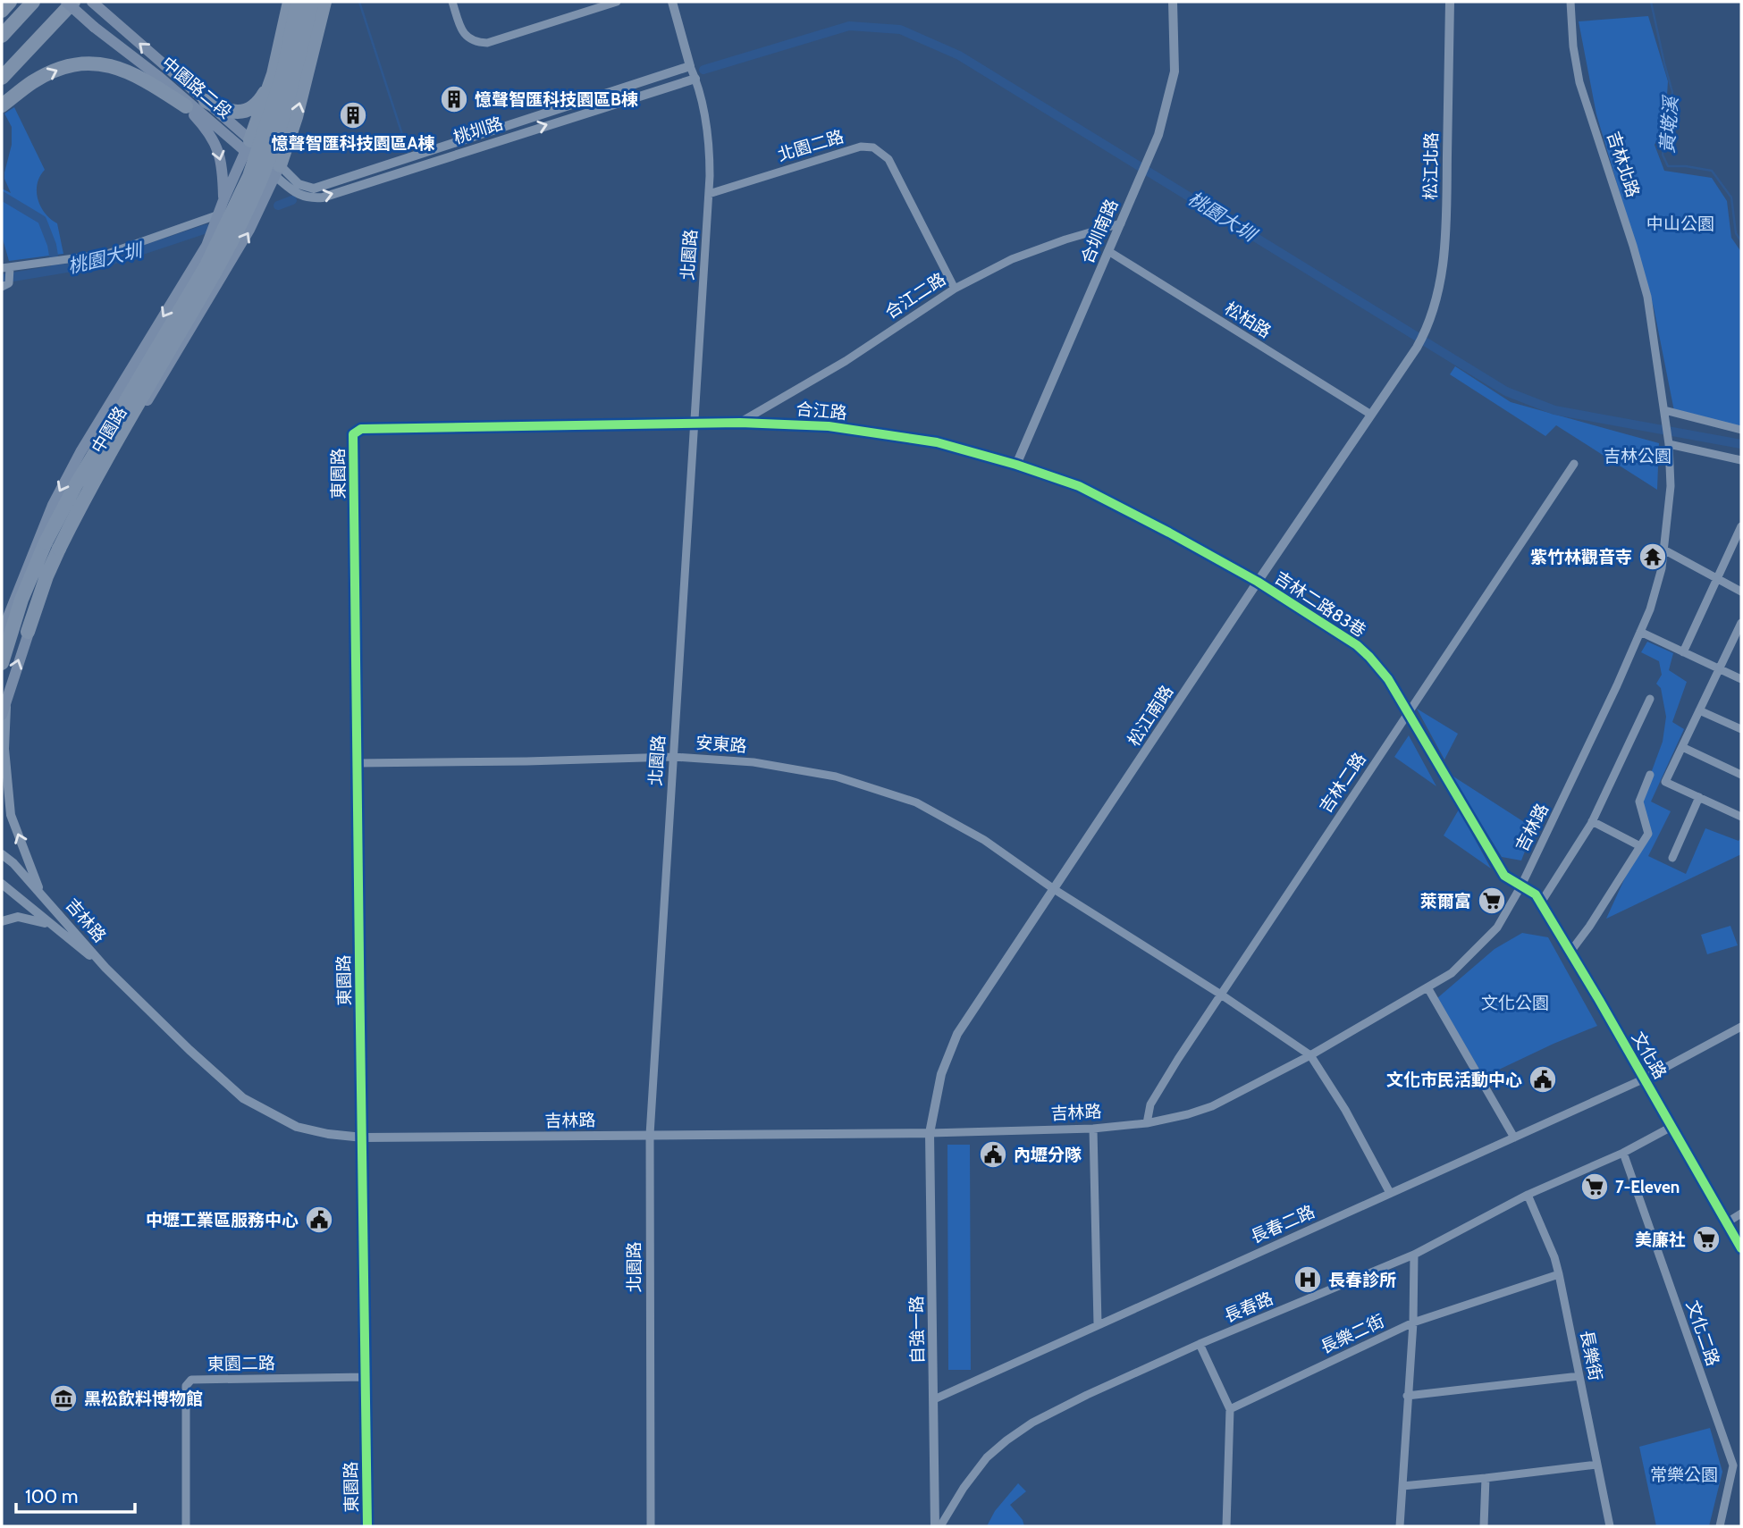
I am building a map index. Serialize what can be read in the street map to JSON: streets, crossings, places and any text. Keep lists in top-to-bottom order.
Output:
{
  "streets": {
    "main road": ["中園路二段", "中園路"],
    "street": [
      "桃圳路",
      "北園二路",
      "吉林北路",
      "松江北路",
      "合圳南路",
      "北園路",
      "合江二路",
      "松柏路",
      "合江路",
      "東園路",
      "吉林二路83巷",
      "松江南路",
      "安東路",
      "吉林二路",
      "吉林路",
      "文化路",
      "長春二路",
      "長春路",
      "自強一路",
      "文化二路",
      "長樂二街",
      "長樂街",
      "東園二路"
    ]
  },
  "crossings": [
    ["中園路二段", "桃圳路"],
    ["中園路二段", "中園路"],
    ["桃圳路", "北園路"],
    ["桃圳路", "中園路"],
    ["北園二路", "北園路"],
    ["北園二路", "合江二路"],
    ["吉林北路", "吉林路"],
    ["松江北路", "松江南路"],
    ["合圳南路", "合江二路"],
    ["合圳南路", "松柏路"],
    ["合圳南路", "合江路"],
    ["北園路", "合江路"],
    ["北園路", "安東路"],
    ["北園路", "吉林路"],
    ["合江二路", "合江路"],
    ["松柏路", "松江南路"],
    ["合江路", "東園路"],
    ["合江路", "吉林二路83巷"],
    ["合江路", "松江南路"],
    ["東園路", "安東路"],
    ["東園路", "吉林路"],
    ["東園路", "東園二路"],
    ["吉林二路83巷", "松江南路"],
    ["吉林二路83巷", "吉林二路"],
    ["吉林二路83巷", "吉林路"],
    ["吉林二路83巷", "文化路"],
    ["松江南路", "安東路"],
    ["松江南路", "吉林路"],
    ["松江南路", "自強一路"],
    ["安東路", "吉林二路"],
    ["安東路", "吉林路"],
    ["吉林二路", "吉林路"],
    ["吉林路", "文化路"],
    ["吉林路", "自強一路"],
    ["文化路", "長春二路"],
    ["文化路", "長春路"],
    ["長春二路", "自強一路"],
    ["長春路", "文化二路"],
    ["長春路", "長樂街"],
    ["長樂二街", "長樂街"]
  ],
  "water": ["黃墘溪", "桃園大圳"],
  "parks": [
    "中山公園",
    "吉林公園",
    "文化公園",
    "常樂公園"
  ],
  "places": {
    "building": ["憶聲智匯科技園區B棟", "憶聲智匯科技園區A棟"],
    "temple": ["紫竹林觀音寺"],
    "supermarket": ["萊爾富", "7-Eleven", "美廉社"],
    "public building": ["文化市民活動中心", "內壢分隊", "中壢工業區服務中心"],
    "hospital": ["長春診所"],
    "museum": ["黑松飲料博物館"]
  },
  "scale_bar": "100 m"
}
